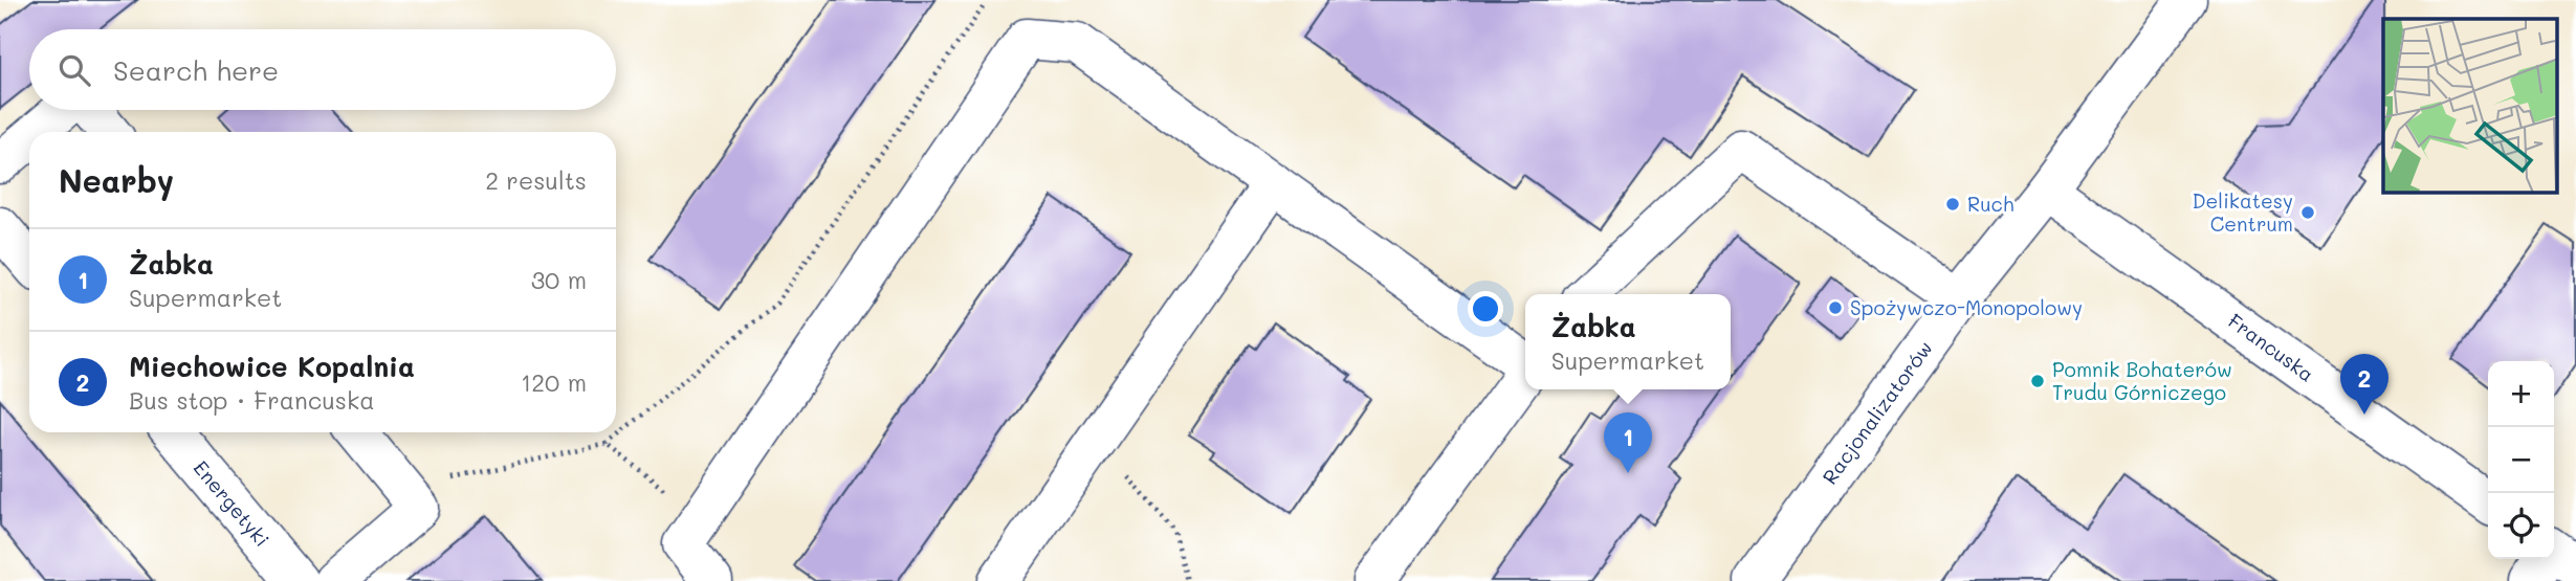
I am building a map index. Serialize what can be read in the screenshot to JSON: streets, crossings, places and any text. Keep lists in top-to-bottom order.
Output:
{
  "streets": {
    "street": ["Francuska", "Racjonalizatorów", "Energetyki"]
  },
  "crossings": [
    ["Francuska", "Racjonalizatorów"]
  ],
  "places": [
    "Ruch",
    "Delikatesy Centrum",
    "Spożywczo-Monopolowy",
    "Pomnik Bohaterów Trudu Górniczego"
  ],
  "page": {
    "search": "Search here",
    "heading": ["Nearby", "2 results"],
    "list": [
      {
        "mark": "1",
        "name": "Żabka",
        "note": "Supermarket",
        "value": "30 m"
      },
      {
        "mark": "2",
        "name": "Miechowice Kopalnia",
        "note": "Bus stop · Francuska",
        "value": "120 m"
      }
    ],
    "popup": ["Żabka", "Supermarket"],
    "pins": ["2", "1"],
    "map_buttons": ["+", "−"]
  }
}
